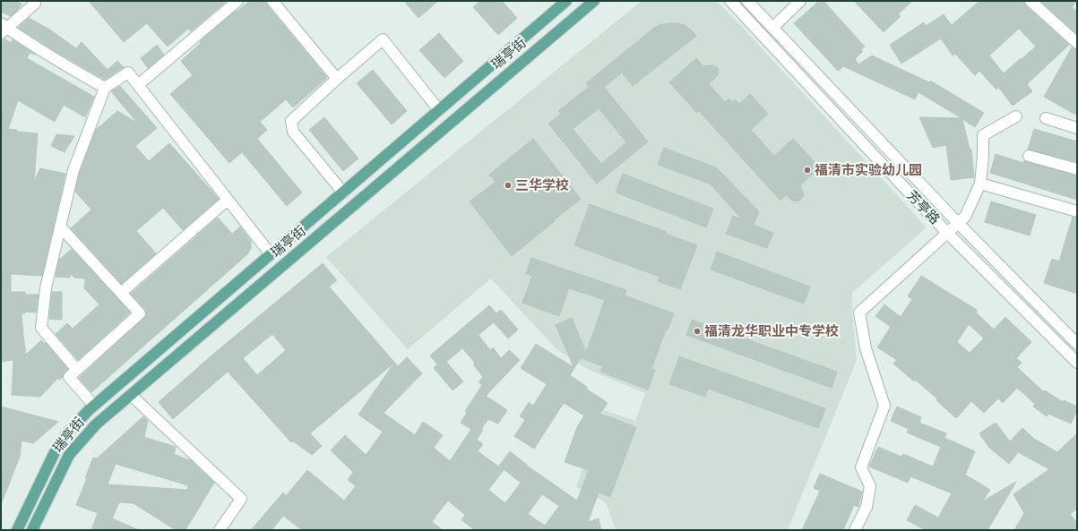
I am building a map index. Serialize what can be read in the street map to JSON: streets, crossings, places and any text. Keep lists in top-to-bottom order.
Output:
{
  "streets": {
    "main road": ["瑞亭街"],
    "street": ["芳亭路"]
  },
  "places": ["福清市实验幼儿园", "三华学校", "福清龙华职业中专学校"]
}
